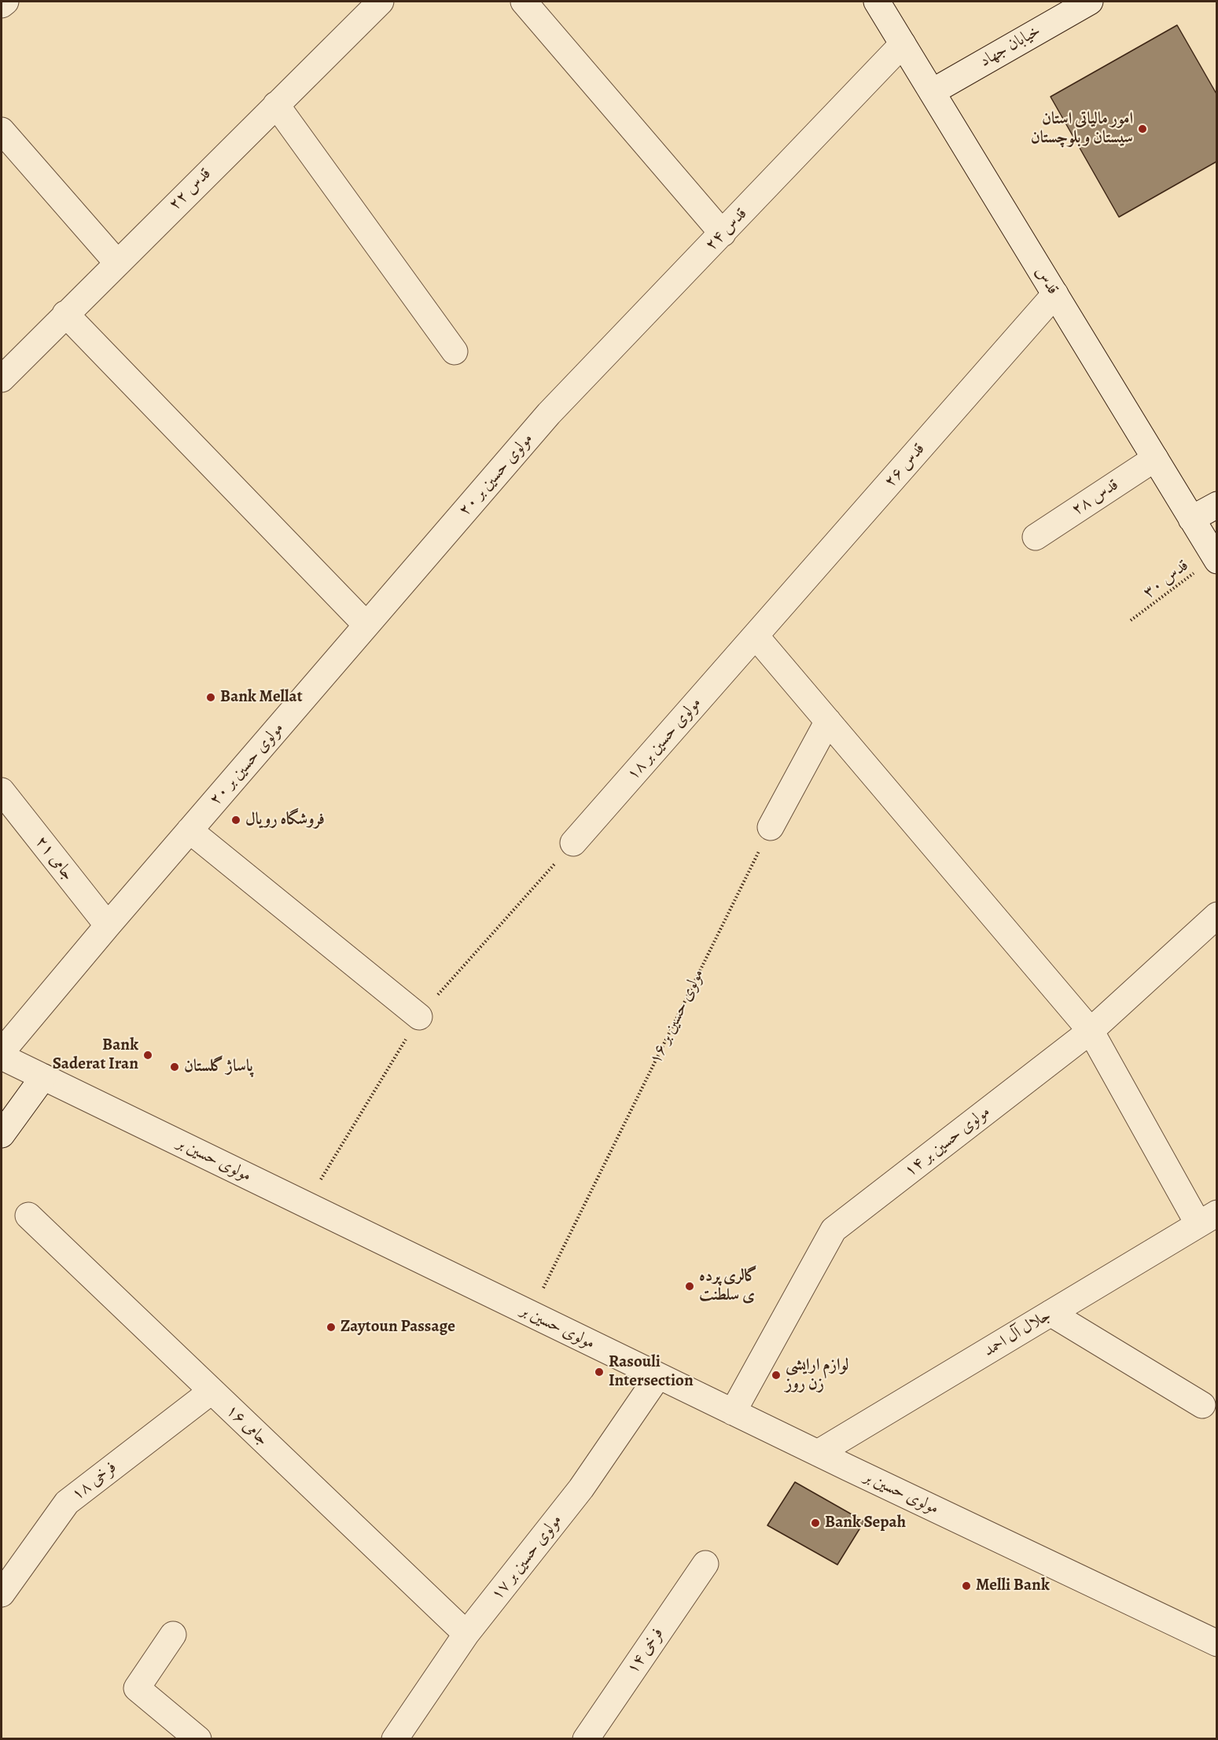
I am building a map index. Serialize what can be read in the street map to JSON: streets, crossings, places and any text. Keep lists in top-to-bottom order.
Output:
{
  "streets": {
    "street": [
      "خیابان جهاد",
      "قدس ۲۲",
      "قدس ۲۴",
      "قدس",
      "قدس ۲۶",
      "مولوی حسین بر ۲۰",
      "قدس ۲۸",
      "مولوی حسین بر ۱۸",
      "جامی ۲۱",
      "مولوی حسین بر ۱۴",
      "مولوی حسین بر",
      "جلال آل احمد",
      "جامی ۱۶",
      "فرخی ۱۸",
      "مولوی حسین بر ۱۷",
      "فرخی ۱۴"
    ],
    "path": ["قدس ۳۰", "مولوی حسین بر ۱۶"]
  },
  "crossings": [
    ["خیابان جهاد", "قدس"],
    ["قدس ۲۴", "قدس"],
    ["قدس ۲۴", "مولوی حسین بر ۲۰"],
    ["قدس", "قدس ۲۶"],
    ["قدس", "قدس ۲۸"],
    ["قدس", "قدس ۳۰"],
    ["قدس ۲۶", "مولوی حسین بر ۱۸"],
    ["مولوی حسین بر ۲۰", "جامی ۲۱"],
    ["مولوی حسین بر ۱۶", "مولوی حسین بر"],
    ["مولوی حسین بر ۱۴", "مولوی حسین بر"],
    ["مولوی حسین بر", "جلال آل احمد"],
    ["مولوی حسین بر", "مولوی حسین بر ۱۷"],
    ["جامی ۱۶", "فرخی ۱۸"],
    ["جامی ۱۶", "مولوی حسین بر ۱۷"]
  ],
  "places": [
    "امور مالیاتی استان سیستان و بلوچستان",
    "Bank Mellat",
    "فروشگاه رویال",
    "Bank Saderat Iran",
    "پاساژ گلستان",
    "گالری پرده ی سلطنت",
    "Zaytoun Passage",
    "Rasouli Intersection",
    "لوازم ارایشی زن روز",
    "Bank Sepah",
    "Melli Bank"
  ]
}
